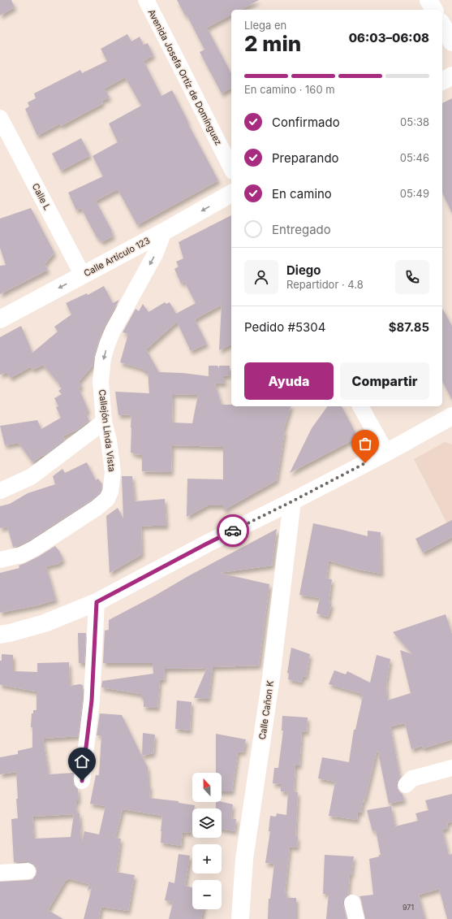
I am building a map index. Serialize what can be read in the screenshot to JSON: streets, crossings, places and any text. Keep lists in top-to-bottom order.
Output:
{
  "streets": {
    "street": [
      "Avenida Josefa Ortíz de Domínguez",
      "Calle L",
      "Calle Artículo 123",
      "Callejón Linda Vista",
      "Calle Cañon K"
    ]
  },
  "crossings": [
    ["Calle L", "Calle Artículo 123"],
    ["Calle Artículo 123", "Callejón Linda Vista"]
  ],
  "one_way": ["Calle Artículo 123", "Callejón Linda Vista"],
  "house_numbers": ["971"],
  "north": "top",
  "page": {
    "heading": ["2 min", "Llega en", "06:03–06:08"],
    "panel": [
      "Diego",
      "Repartidor · 4.8",
      "Pedido #5304",
      "$87.85"
    ],
    "bar": "En camino · 160 m",
    "list": [
      ["Confirmado", "05:38"],
      ["Preparando", "05:46"],
      ["En camino", "05:49"],
      "Entregado"
    ],
    "buttons": ["Ayuda", "Compartir"],
    "map_buttons": ["+", "−"]
  }
}
